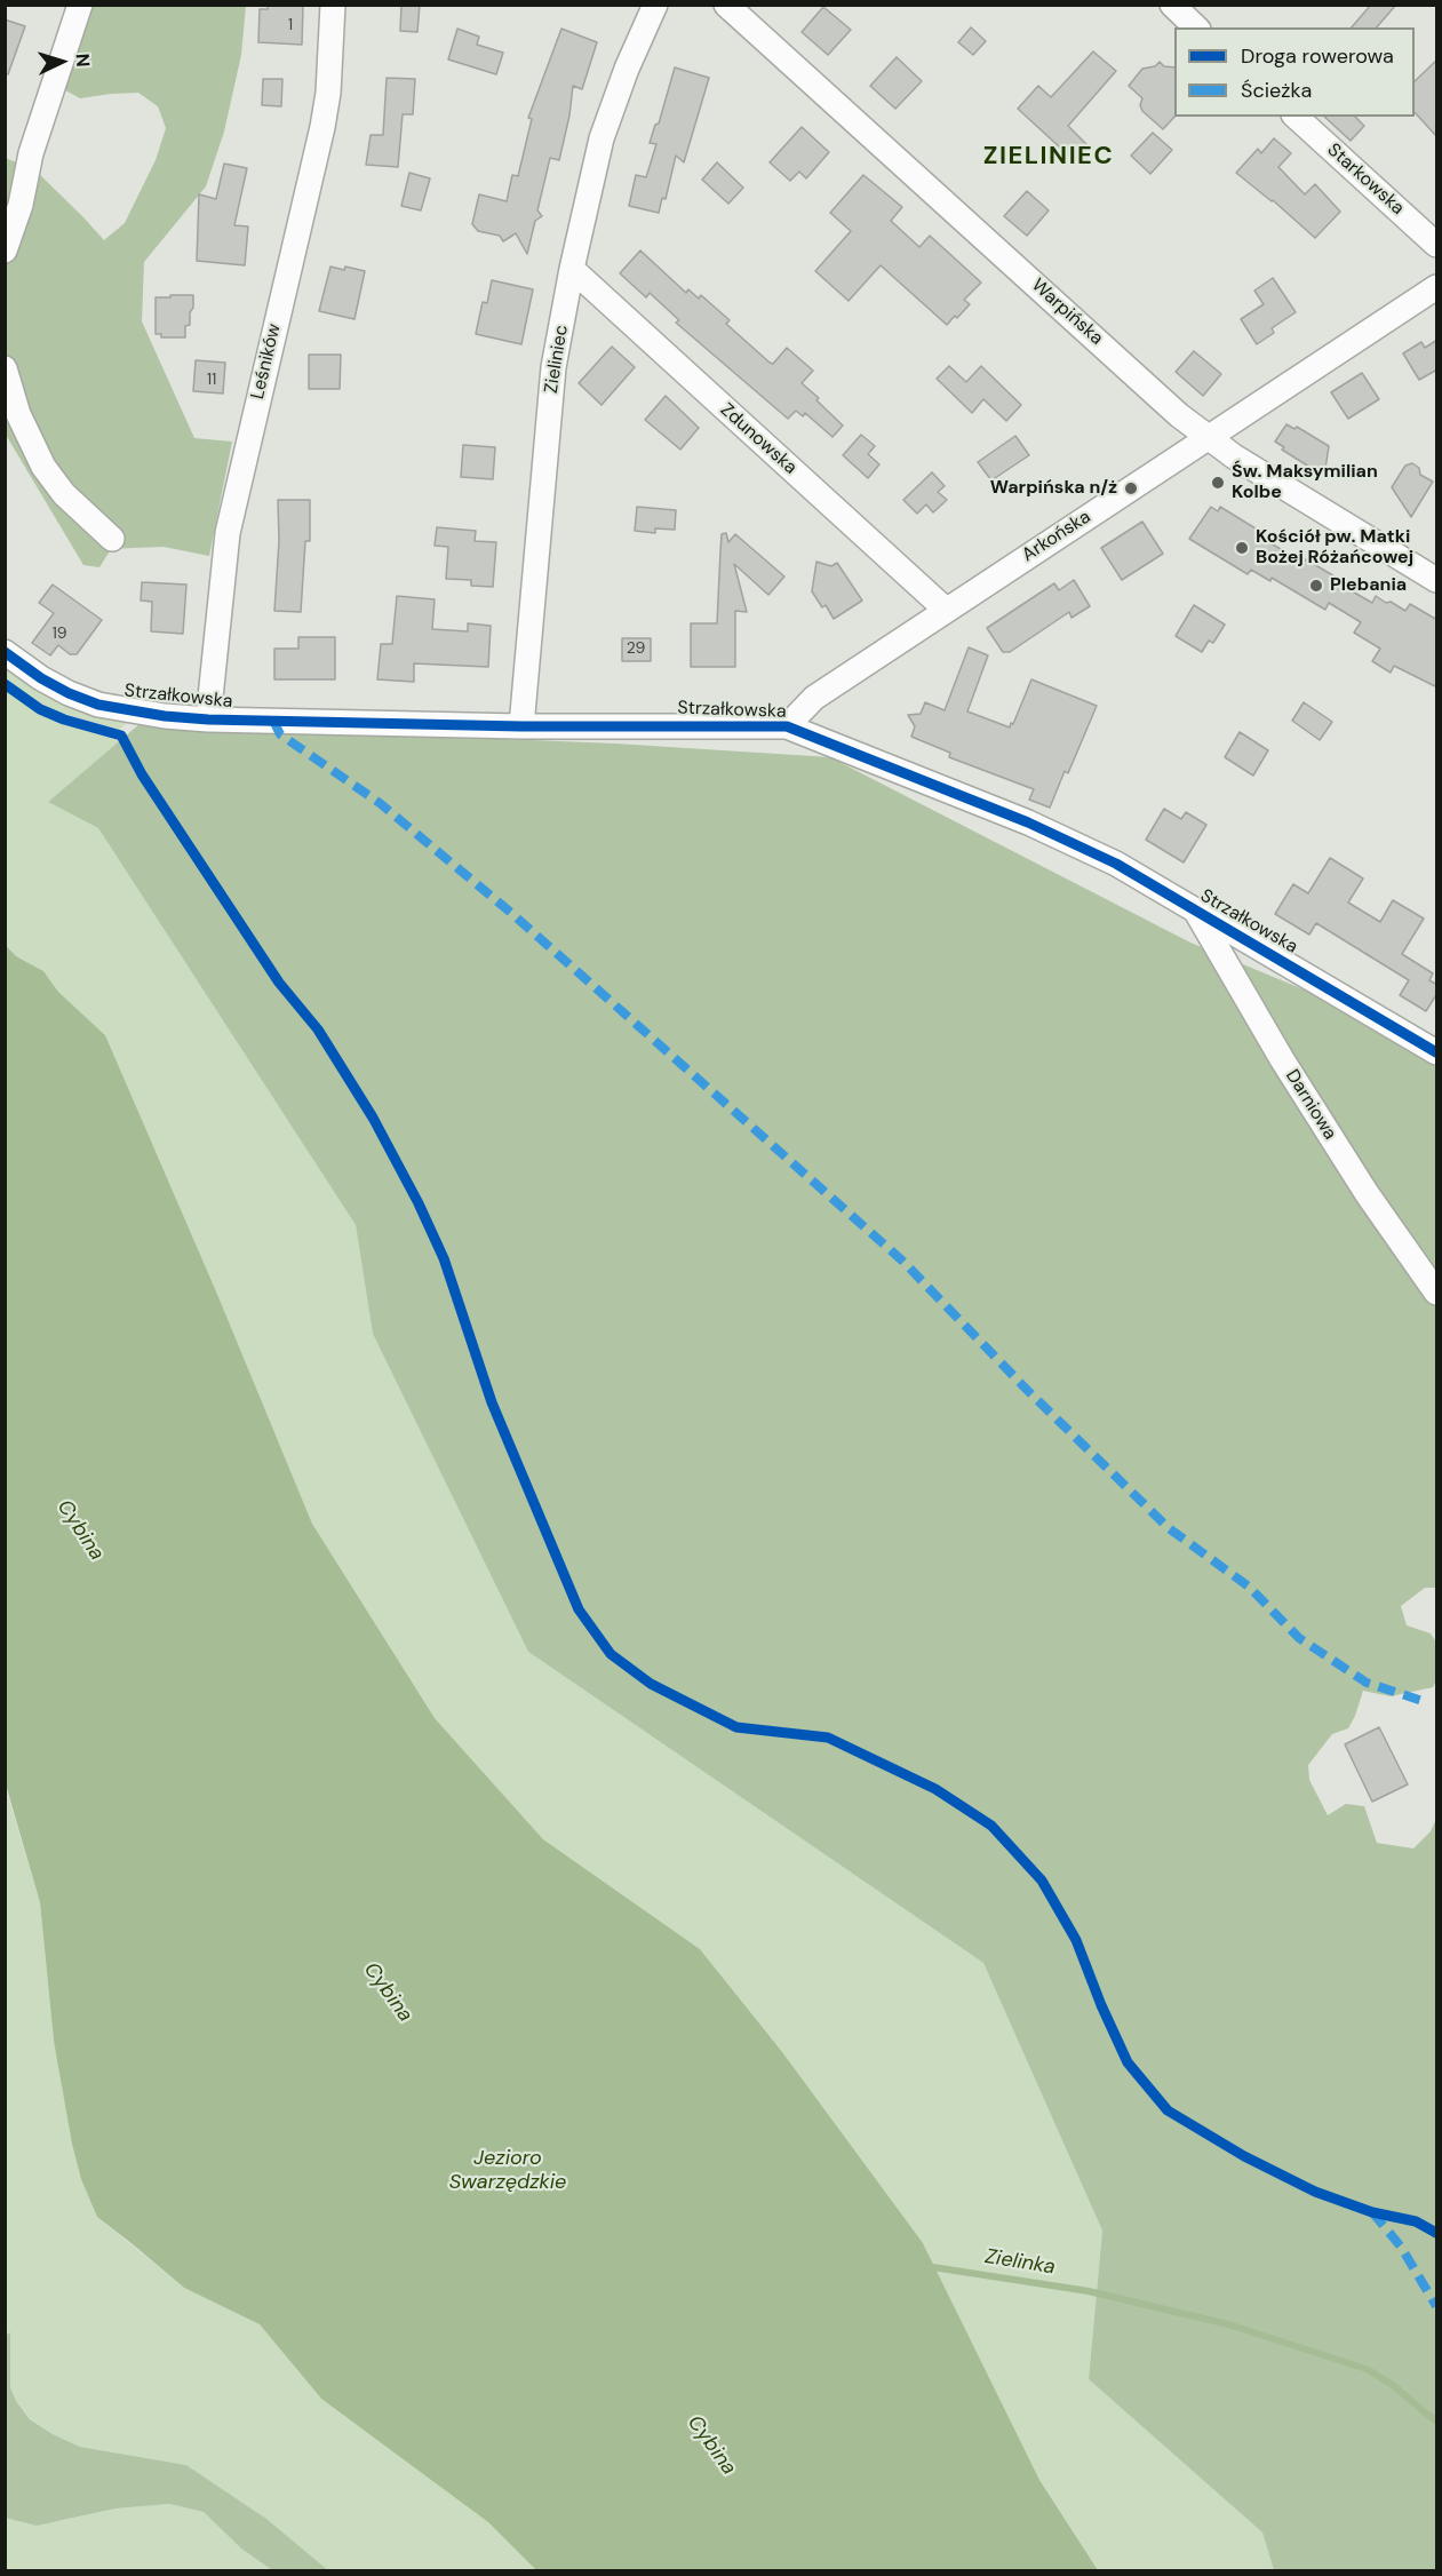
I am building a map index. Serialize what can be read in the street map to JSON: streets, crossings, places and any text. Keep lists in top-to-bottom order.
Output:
{
  "streets": {
    "street": [
      "Starkowska",
      "Warpińska",
      "Zieliniec",
      "Leśników",
      "Zdunowska",
      "Arkońska",
      "Strzałkowska",
      "Darniowa"
    ]
  },
  "crossings": [
    ["Warpińska", "Arkońska"],
    ["Zieliniec", "Zdunowska"],
    ["Zieliniec", "Strzałkowska"],
    ["Leśników", "Strzałkowska"],
    ["Zdunowska", "Arkońska"],
    ["Arkońska", "Strzałkowska"],
    ["Strzałkowska", "Darniowa"]
  ],
  "districts": ["ZIELINIEC"],
  "water": ["Cybina", "Jezioro Swarzędzkie", "Zielinka"],
  "places": [
    "Św. Maksymilian Kolbe",
    "Warpińska n/ż",
    "Kościół pw. Matki Bożej Różańcowej",
    "Plebania"
  ],
  "house_numbers": [
    "1",
    "11",
    "19",
    "29"
  ],
  "legend": ["Droga rowerowa", "Ścieżka"],
  "north": "right"
}
